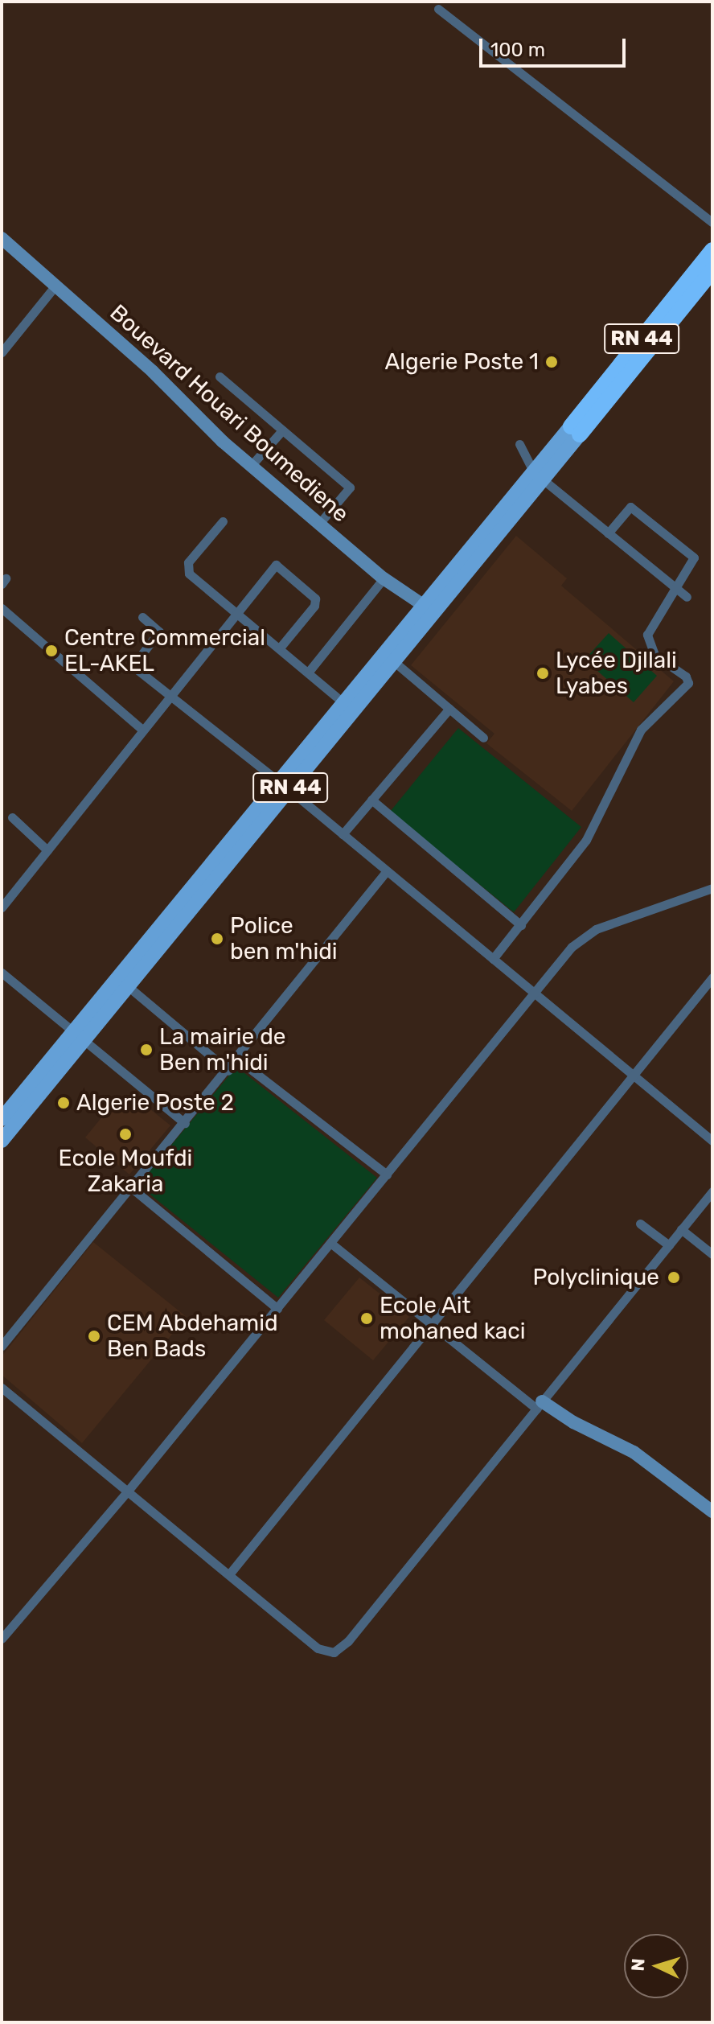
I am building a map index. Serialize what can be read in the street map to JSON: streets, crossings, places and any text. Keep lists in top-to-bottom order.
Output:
{
  "streets": {
    "highway": ["RN 44"],
    "street": ["Bouevard Houari Boumediene"]
  },
  "crossings": [
    ["RN 44", "Bouevard Houari Boumediene"]
  ],
  "places": [
    "Algerie Poste 1",
    "Centre Commercial EL-AKEL",
    "Lycée Djllali Lyabes",
    "Police ben m'hidi",
    "La mairie de Ben m'hidi",
    "Algerie Poste 2",
    "Ecole Moufdi Zakaria",
    "Polyclinique",
    "Ecole Ait mohaned kaci",
    "CEM Abdehamid Ben Bads"
  ],
  "scale_bar": "100 m",
  "north": "left"
}
